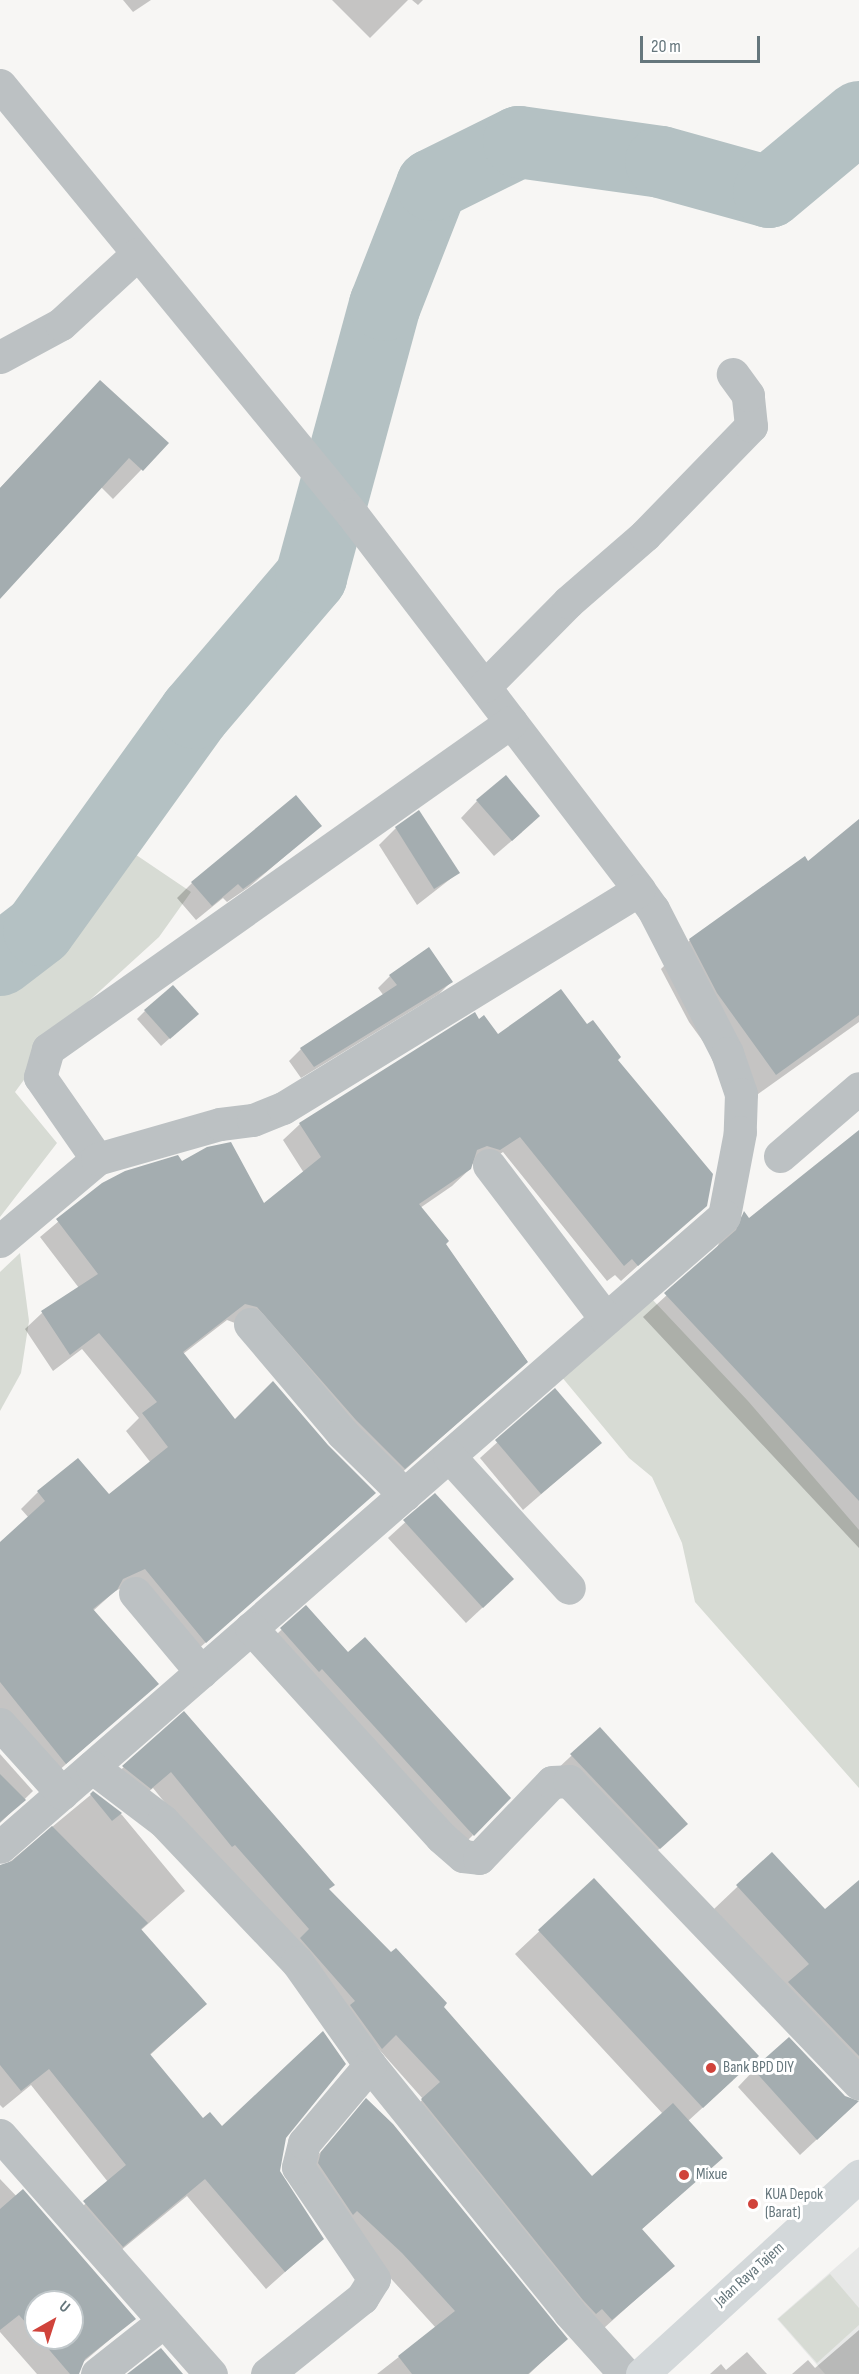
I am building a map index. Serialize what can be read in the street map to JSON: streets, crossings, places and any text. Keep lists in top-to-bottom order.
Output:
{
  "streets": {
    "main road": ["Jalan Raya Tajem"]
  },
  "places": ["Bank BPD DIY", "Mixue", "KUA Depok (Barat)"],
  "scale_bar": "20 m",
  "north": "top right"
}
